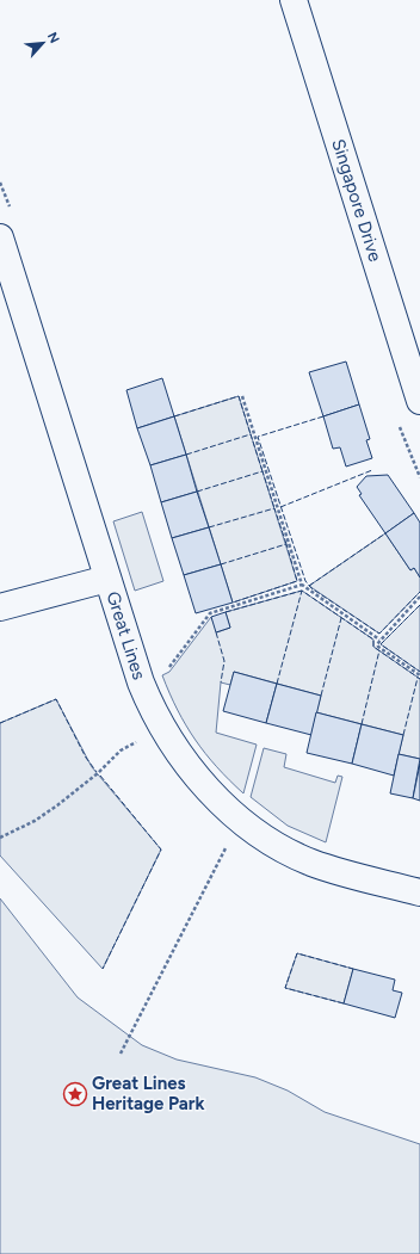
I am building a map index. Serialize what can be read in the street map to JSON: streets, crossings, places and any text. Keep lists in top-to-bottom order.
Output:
{
  "streets": {
    "street": ["Singapore Drive", "Great Lines"]
  },
  "places": {
    "place": ["Great Lines Heritage Park"]
  },
  "north": "top right"
}
